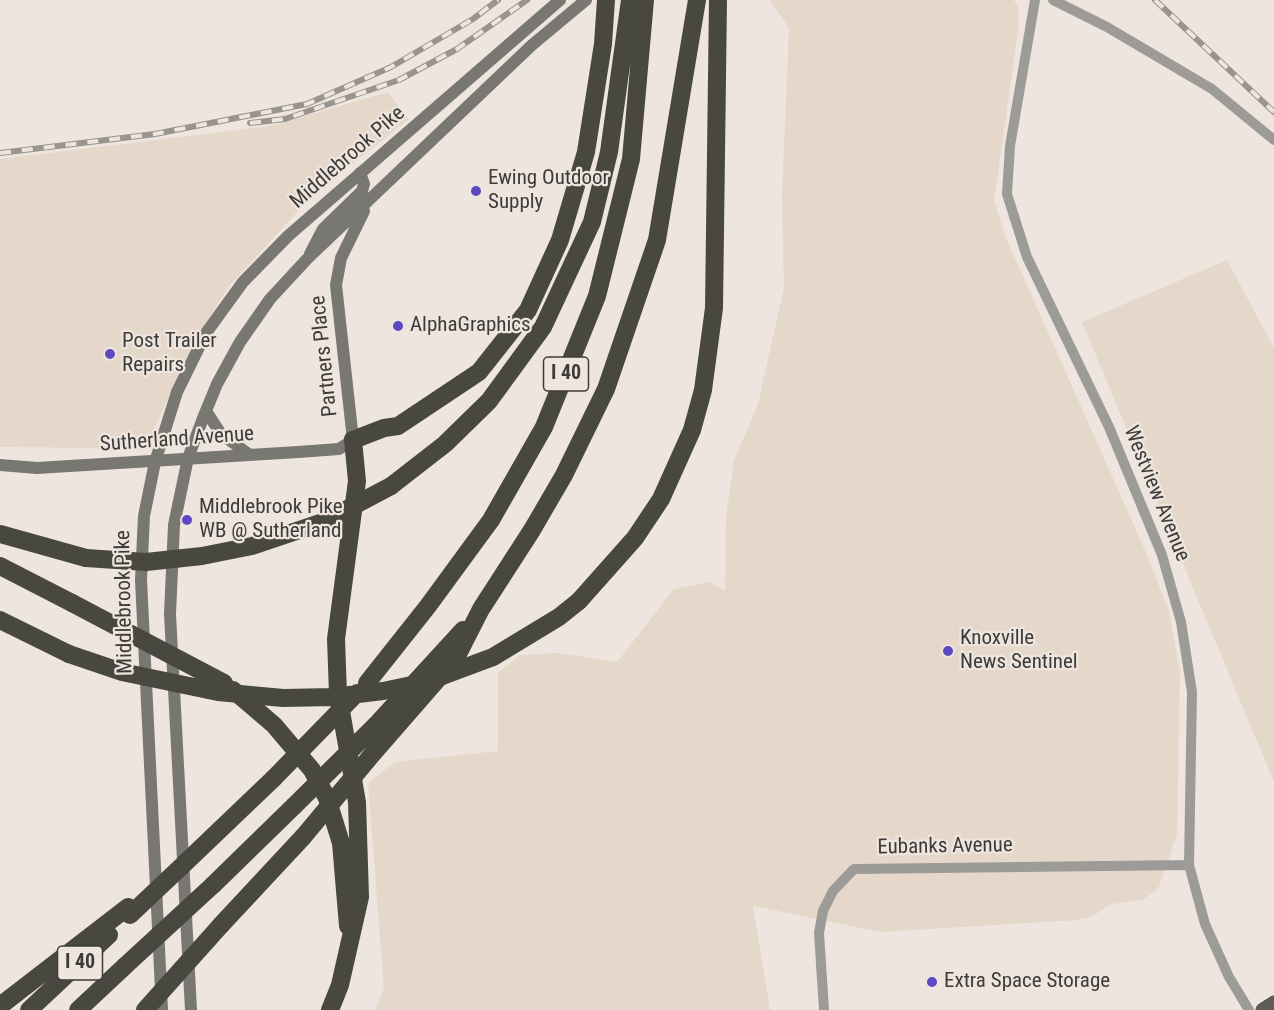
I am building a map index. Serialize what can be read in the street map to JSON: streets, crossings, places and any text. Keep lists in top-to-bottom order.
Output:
{
  "streets": {
    "highway": ["I 40"],
    "main road": ["Middlebrook Pike", "Partners Place", "Sutherland Avenue"],
    "street": ["Westview Avenue", "Eubanks Avenue"]
  },
  "crossings": [
    ["Middlebrook Pike", "Partners Place"],
    ["Middlebrook Pike", "Sutherland Avenue"],
    ["Partners Place", "Sutherland Avenue"],
    ["Westview Avenue", "Eubanks Avenue"]
  ],
  "places": [
    "Ewing Outdoor Supply",
    "AlphaGraphics",
    "Post Trailer Repairs",
    "Middlebrook Pike WB @ Sutherland",
    "Knoxville News Sentinel",
    "Extra Space Storage"
  ]
}
